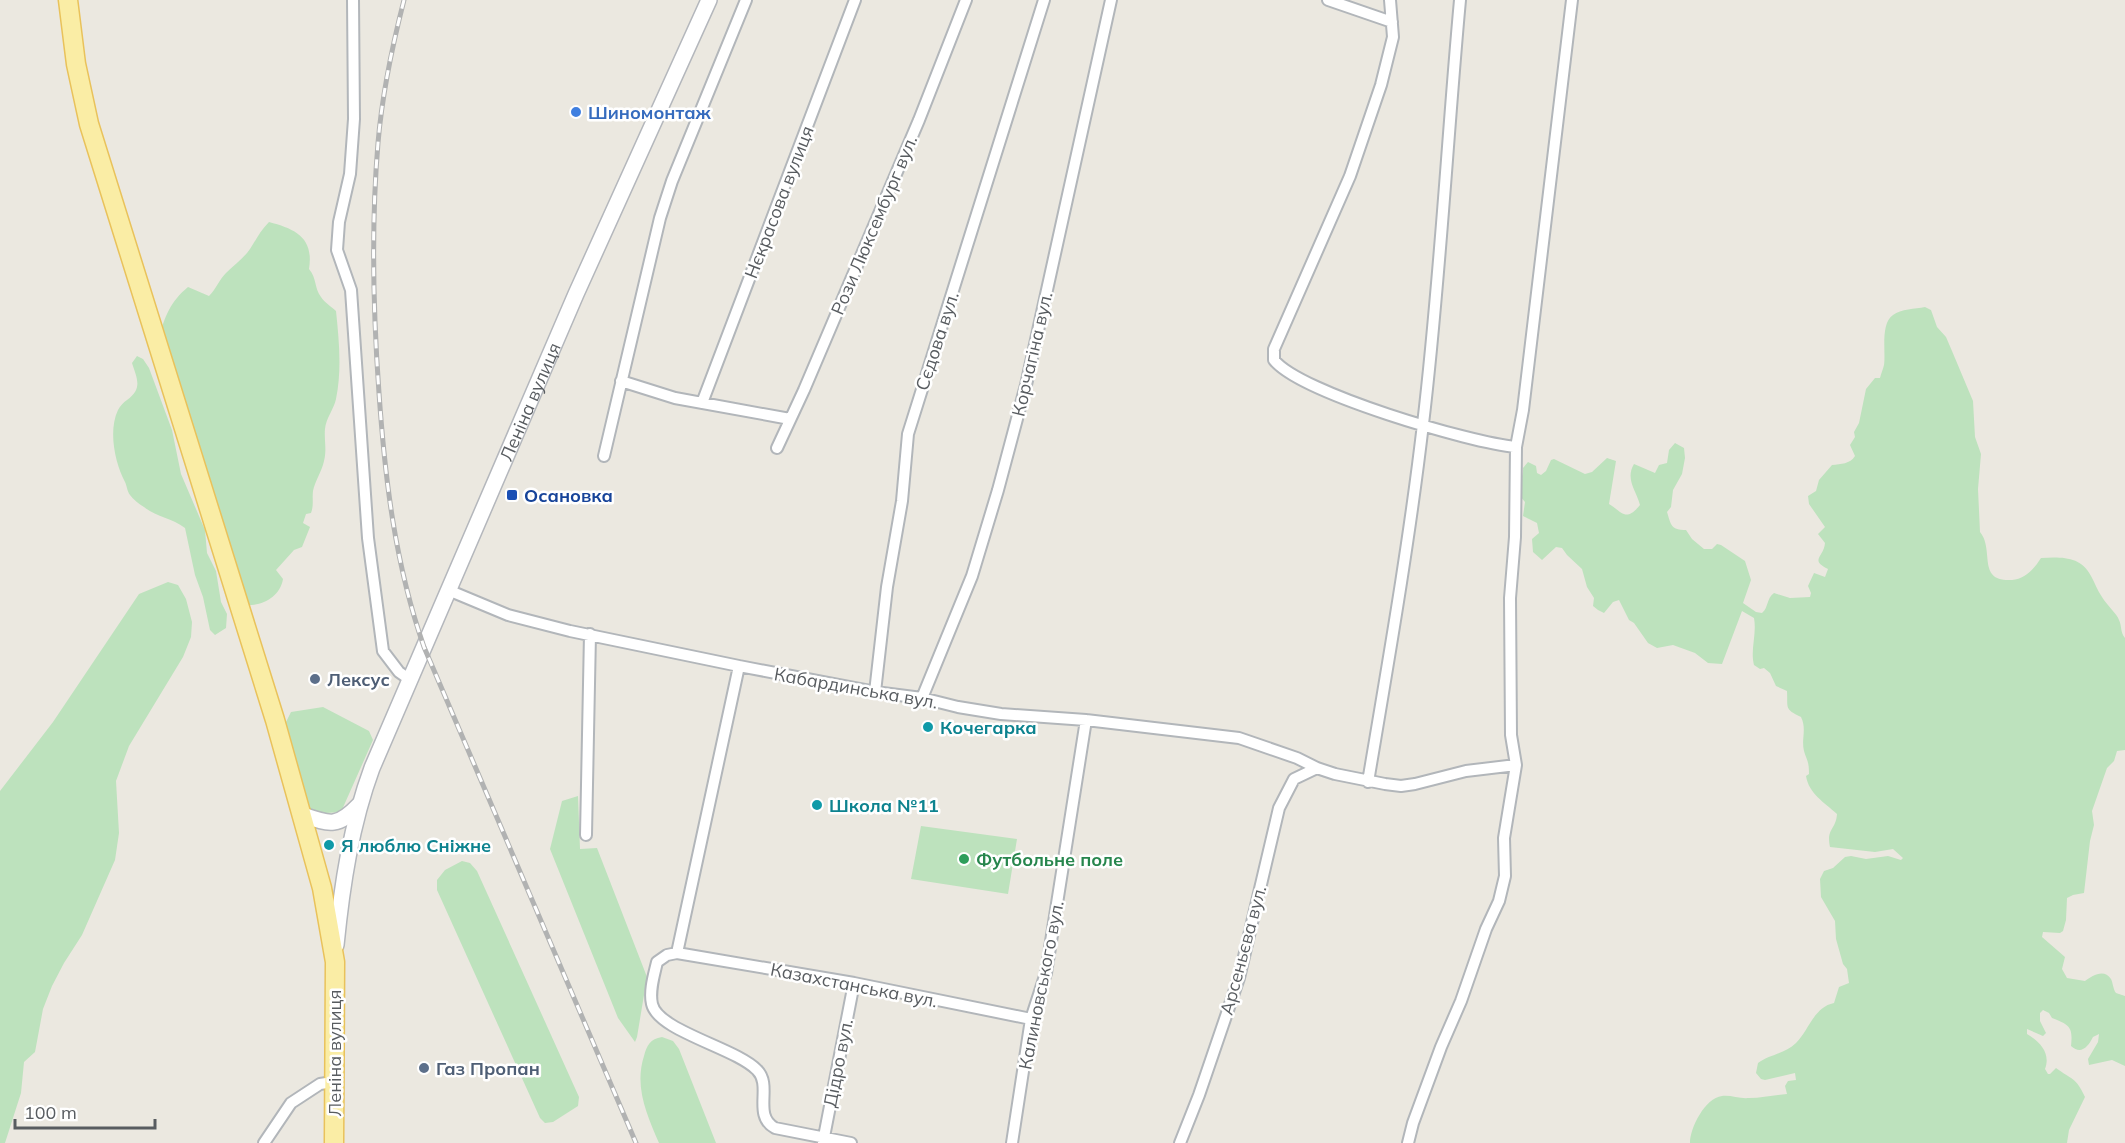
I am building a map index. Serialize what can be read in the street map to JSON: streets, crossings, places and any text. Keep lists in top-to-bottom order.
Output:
{
  "streets": {
    "main road": ["Леніна вулиця"],
    "street": [
      "Нєкрасова вулиця",
      "Рози Люксембург вул.",
      "Сєдова вул.",
      "Корчагіна вул.",
      "Кабардинська вул.",
      "Арсеньєва вул.",
      "Казахстанська вул.",
      "Калиновського вул.",
      "Дідро вул."
    ]
  },
  "crossings": [
    ["Сєдова вул.", "Кабардинська вул."],
    ["Корчагіна вул.", "Кабардинська вул."],
    ["Леніна вулиця", "Кабардинська вул."],
    ["Кабардинська вул.", "Арсеньєва вул."],
    ["Кабардинська вул.", "Калиновського вул."],
    ["Казахстанська вул.", "Калиновського вул."],
    ["Казахстанська вул.", "Дідро вул."]
  ],
  "places": {
    "other": [
      "Шиномонтаж",
      "Лексус",
      "Кочегарка",
      "Школа №11",
      "Я люблю Сніжне",
      "Футбольне поле",
      "Газ Пропан"
    ],
    "transit": ["Осановка"]
  },
  "scale_bar": "100 m"
}
